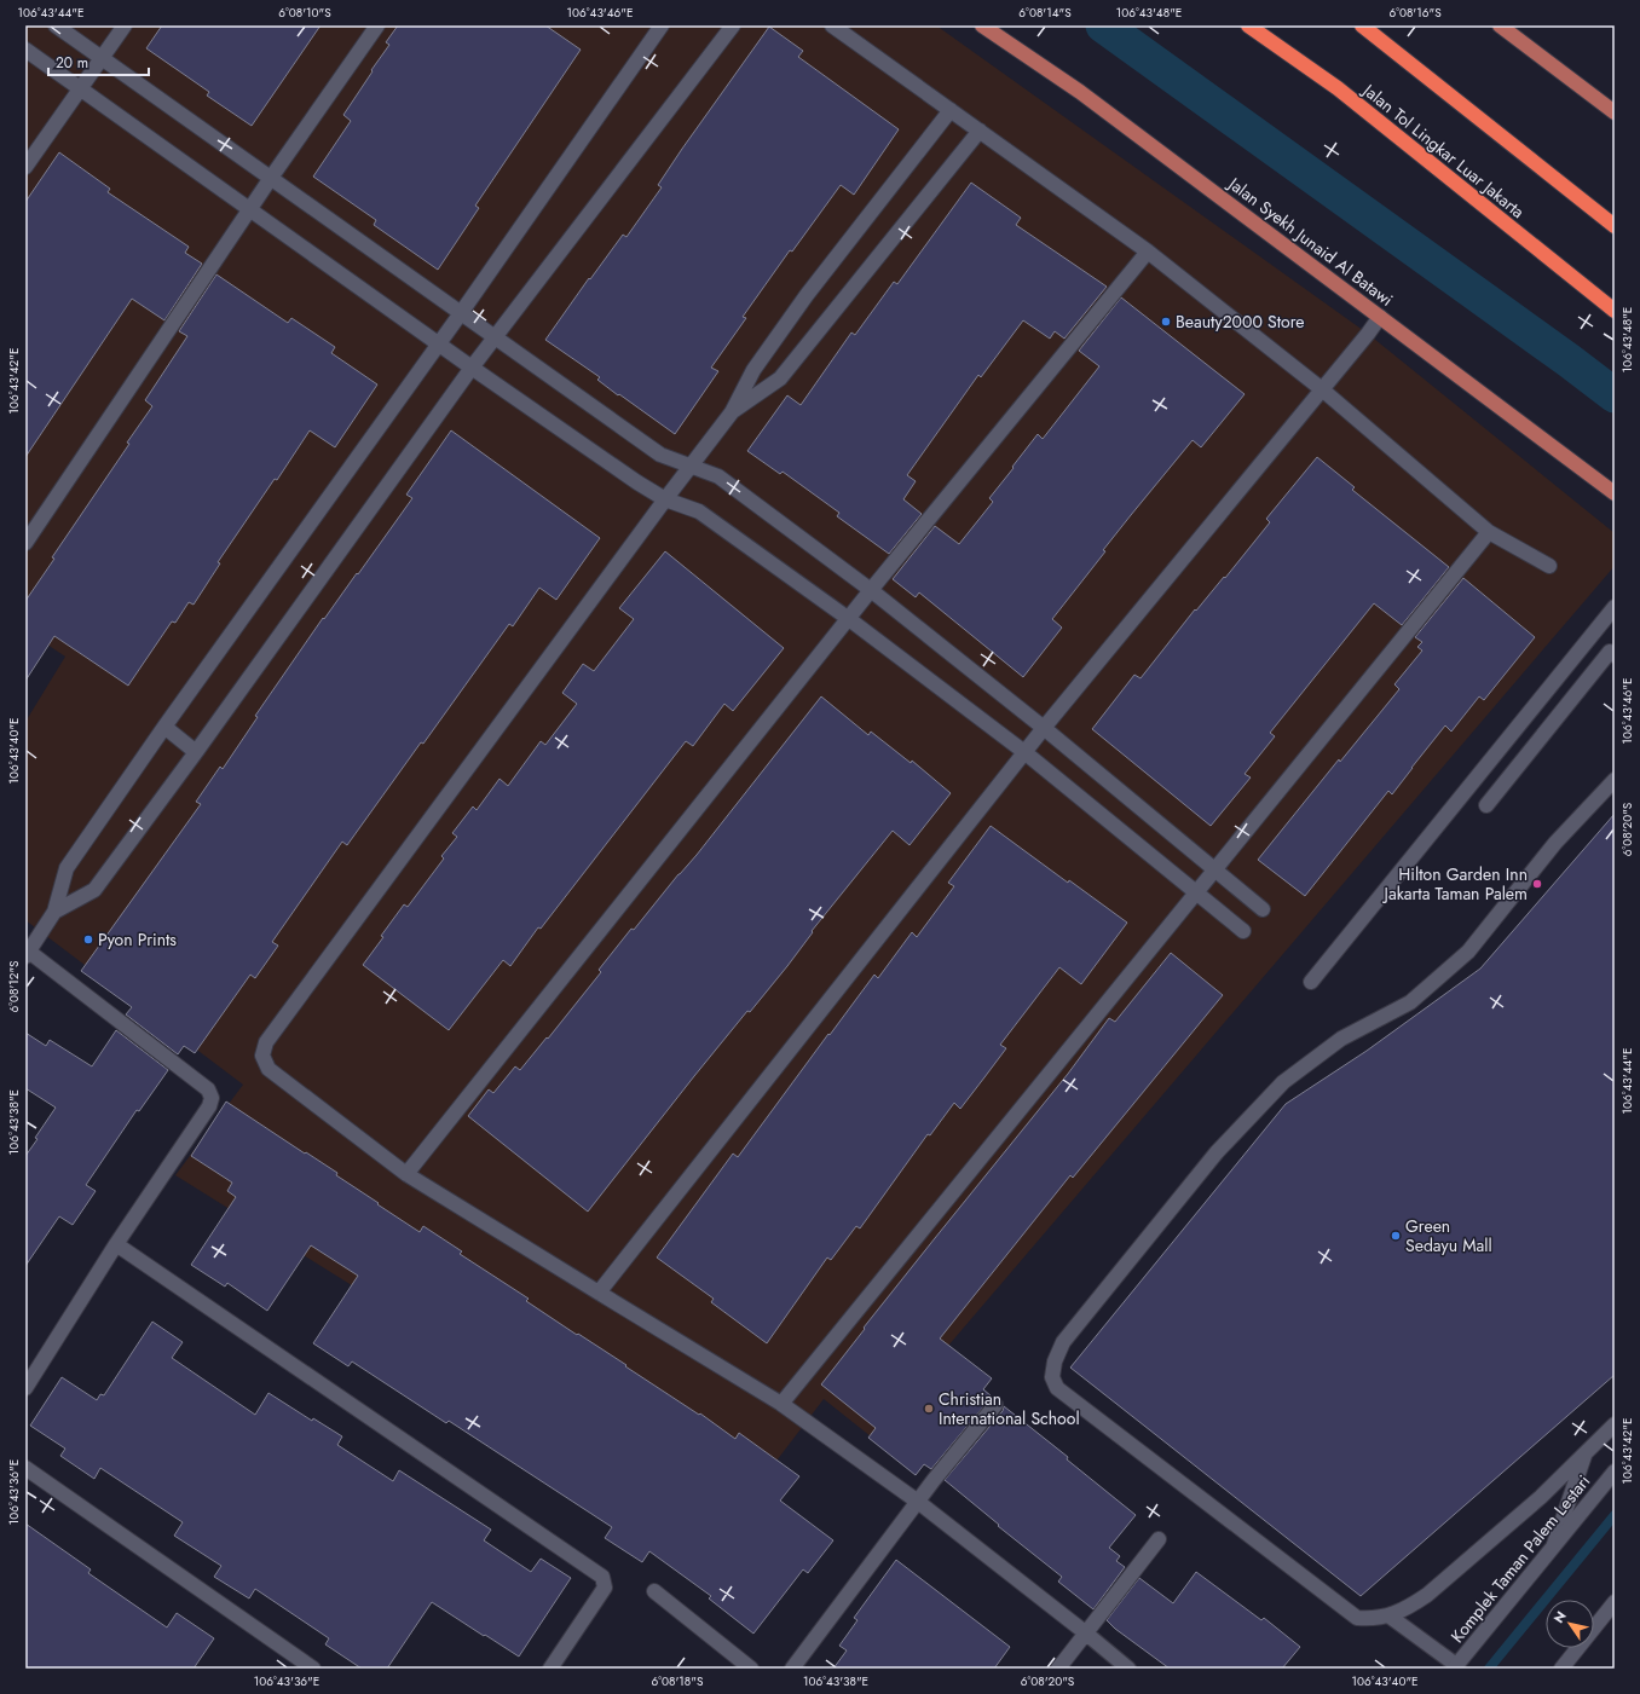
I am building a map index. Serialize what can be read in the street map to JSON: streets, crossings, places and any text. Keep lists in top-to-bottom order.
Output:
{
  "streets": {
    "highway": ["Jalan Tol Lingkar Luar Jakarta"],
    "main road": ["Jalan Syekh Junaid Al Batawi"],
    "street": ["Komplek Taman Palem Lestari"]
  },
  "places": [
    "Beauty2000 Store",
    "Hilton Garden Inn Jakarta Taman Palem",
    "Pyon Prints",
    "Green Sedayu Mall",
    "Christian International School"
  ],
  "scale_bar": "20 m",
  "north": "top left",
  "coordinates": [
    "106°43'44\"E",
    "6°08'10\"S",
    "106°43'46\"E",
    "6°08'14\"S",
    "106°43'48\"E",
    "6°08'16\"S",
    "106°43'42\"E",
    "106°43'40\"E",
    "6°08'20\"S",
    "6°08'12\"S",
    "106°43'38\"E",
    "106°43'36\"E",
    "6°08'18\"S"
  ]
}
